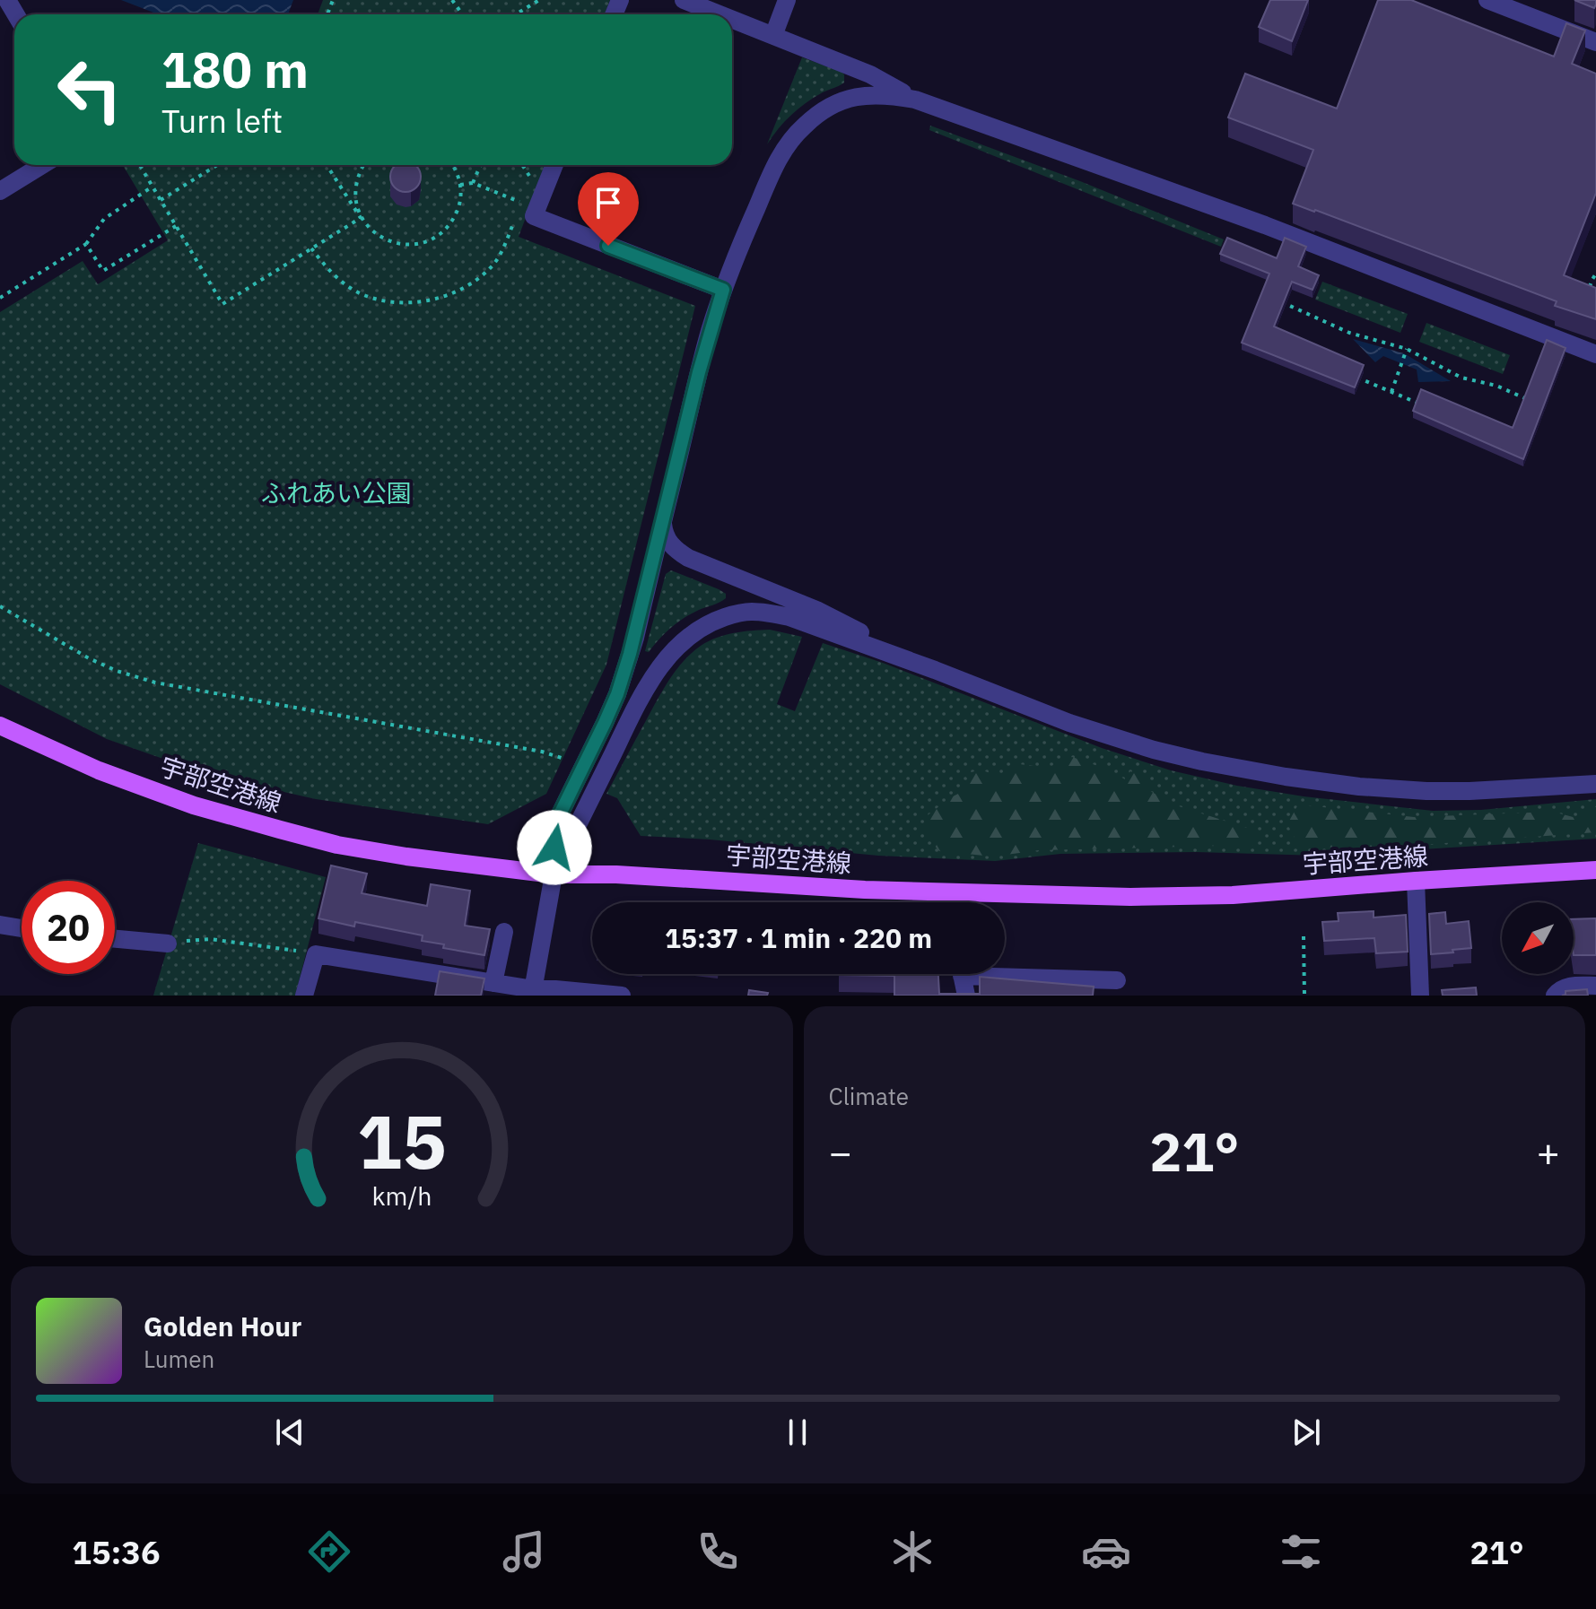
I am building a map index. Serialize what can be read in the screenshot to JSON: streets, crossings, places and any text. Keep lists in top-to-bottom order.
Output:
{
  "streets": {
    "main road": ["宇部空港線"]
  },
  "parks": ["ふれあい公園"],
  "north": "bottom left",
  "page": {
    "turn": ["180 m", "Turn left"],
    "limit": "20",
    "trip": "15:37 · 1 min · 220 m",
    "tile": "Climate",
    "heat": ["−", "21°", "+"],
    "song": ["Golden Hour", "Lumen"],
    "tabs": ["15:36", "21°"],
    "gauge": ["15", "km/h"]
  }
}
